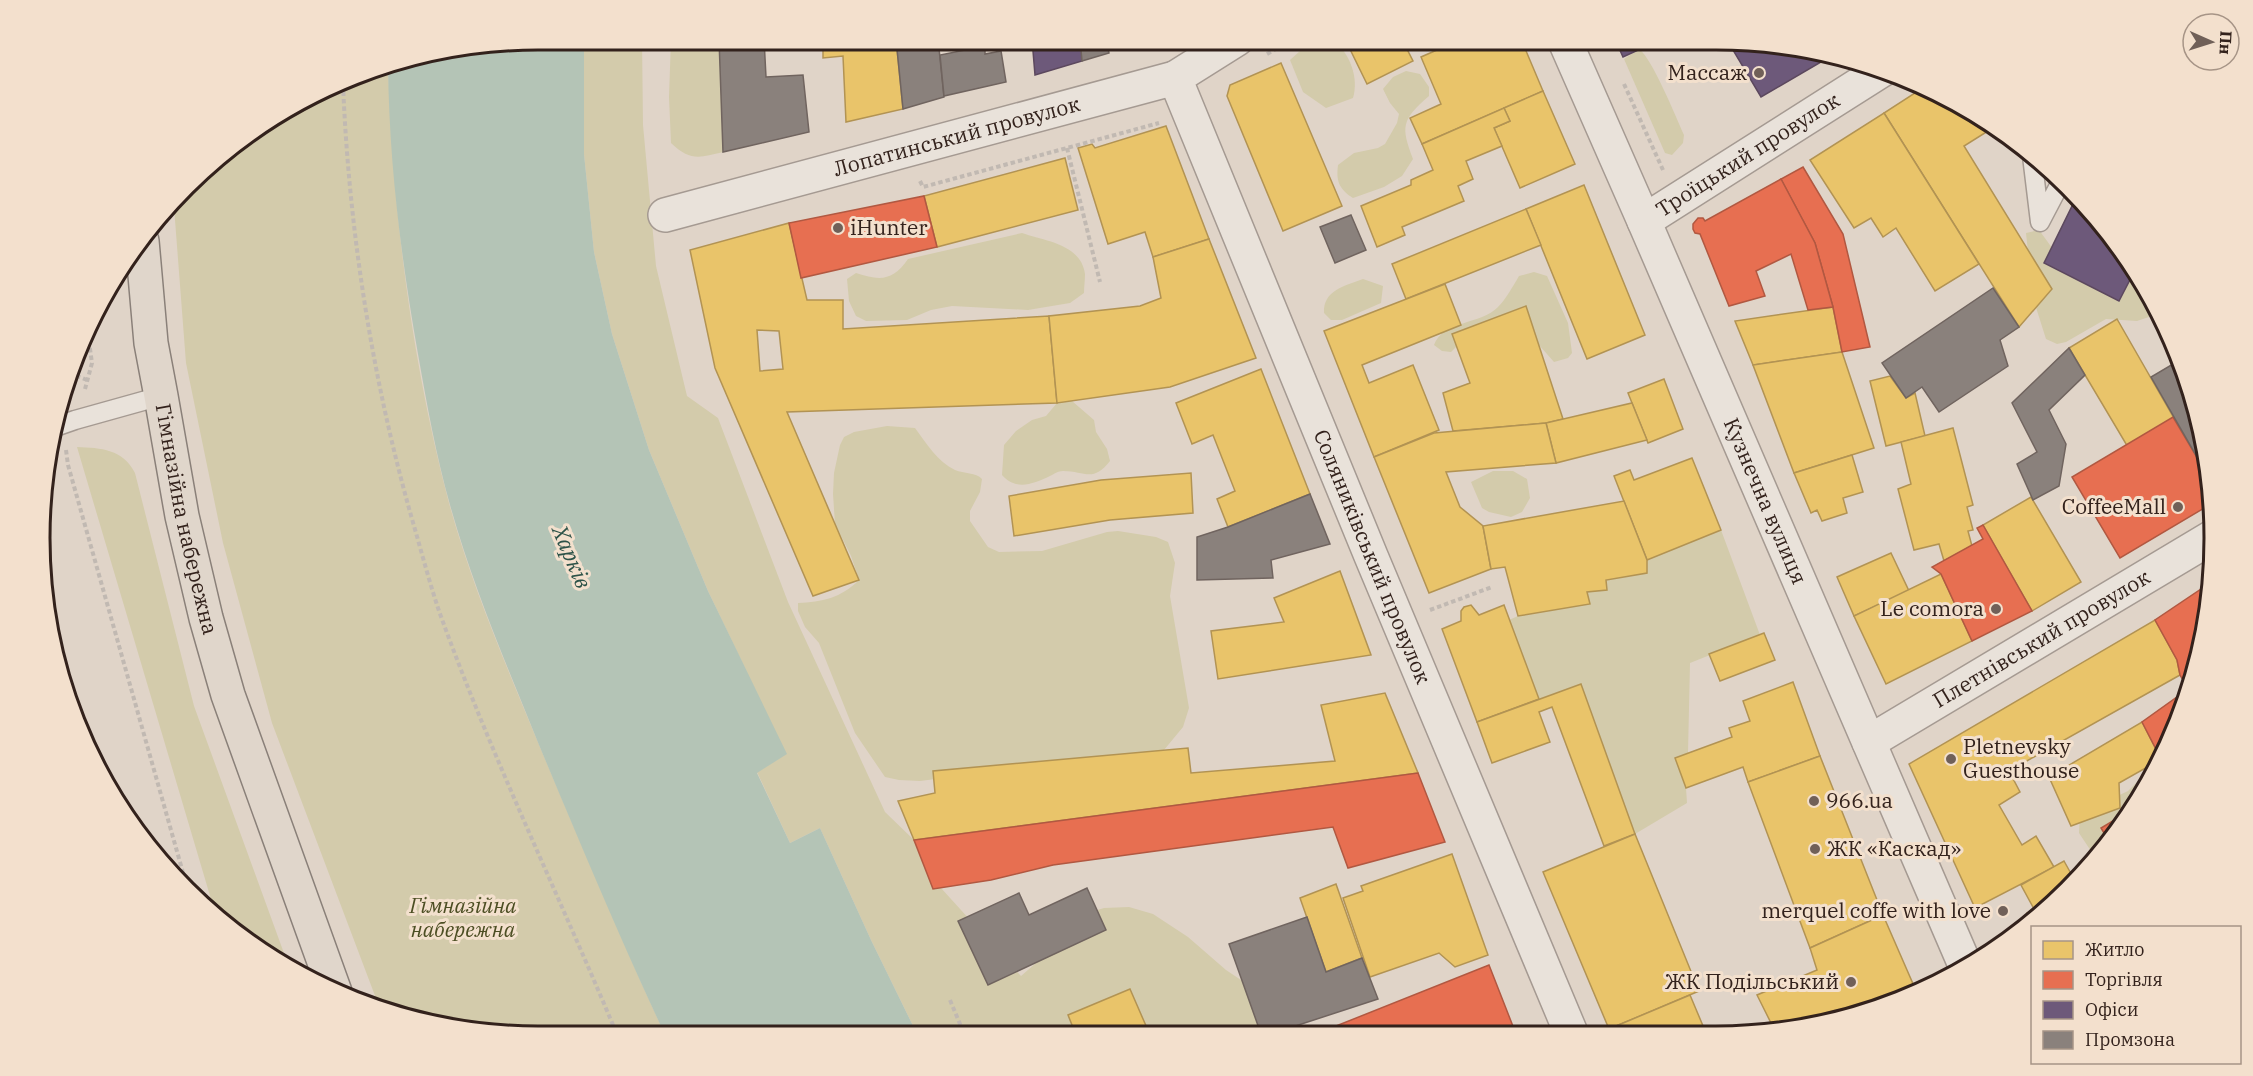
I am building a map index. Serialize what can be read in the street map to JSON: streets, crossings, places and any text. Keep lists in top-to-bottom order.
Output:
{
  "streets": {
    "main road": ["Гімназійна набережна"],
    "street": [
      "Лопатинський провулок",
      "Троїцький провулок",
      "Кузнечна вулиця",
      "Соляниківський провулок",
      "Плетнівський провулок"
    ]
  },
  "crossings": [
    ["Лопатинський провулок", "Соляниківський провулок"],
    ["Троїцький провулок", "Кузнечна вулиця"],
    ["Кузнечна вулиця", "Плетнівський провулок"]
  ],
  "water": ["Харків"],
  "parks": ["Гімназійна набережна"],
  "places": [
    "Массаж",
    "iHunter",
    "CoffeeMall",
    "Le comora",
    "Pletnevsky Guesthouse",
    "966.ua",
    "ЖК «Каскад»",
    "merquel coffe with love",
    "ЖК Подільський"
  ],
  "legend": [
    "Житло",
    "Торгівля",
    "Офіси",
    "Промзона"
  ],
  "north": "right"
}
